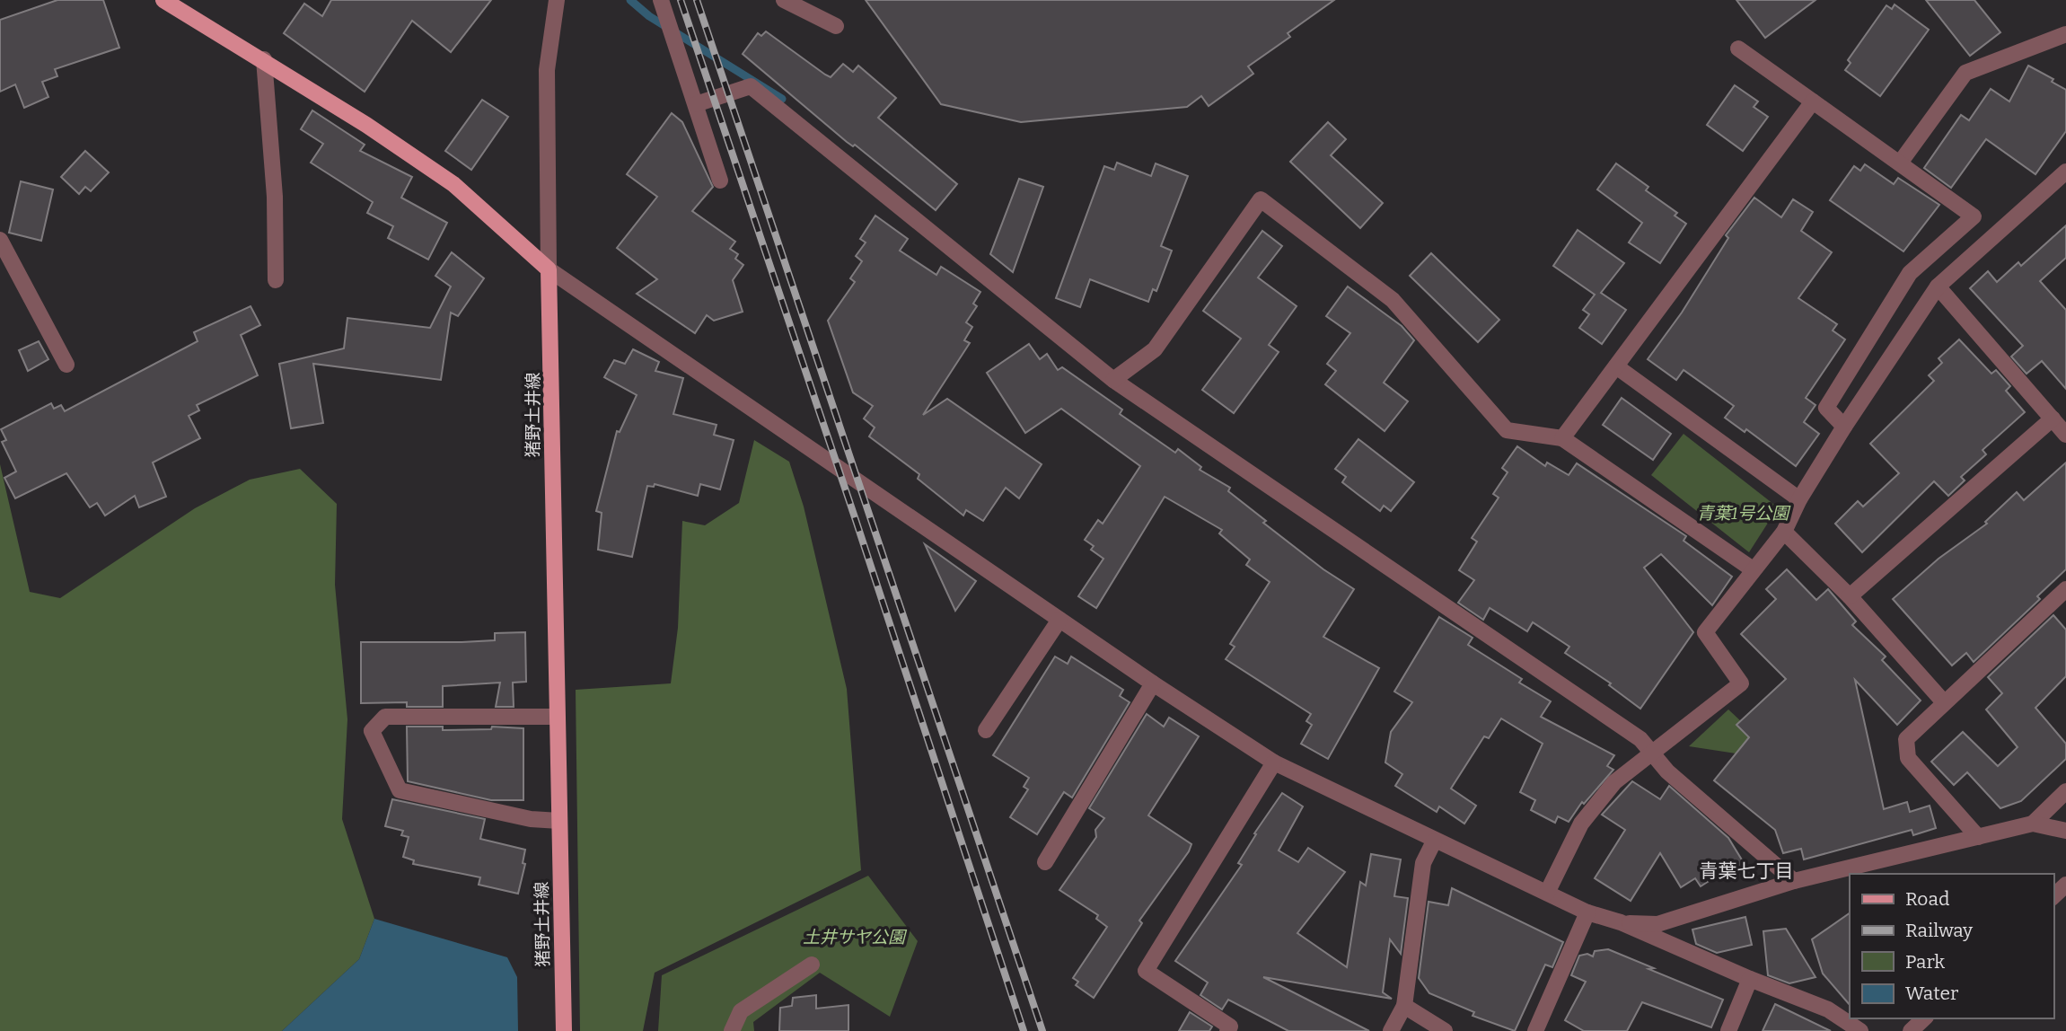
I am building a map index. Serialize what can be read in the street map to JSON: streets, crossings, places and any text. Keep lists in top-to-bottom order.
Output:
{
  "streets": {
    "main road": ["猪野土井線"]
  },
  "districts": ["青葉七丁目"],
  "parks": ["青葉1号公園", "土井サヤ公園"],
  "legend": [
    "Road",
    "Railway",
    "Park",
    "Water"
  ]
}
